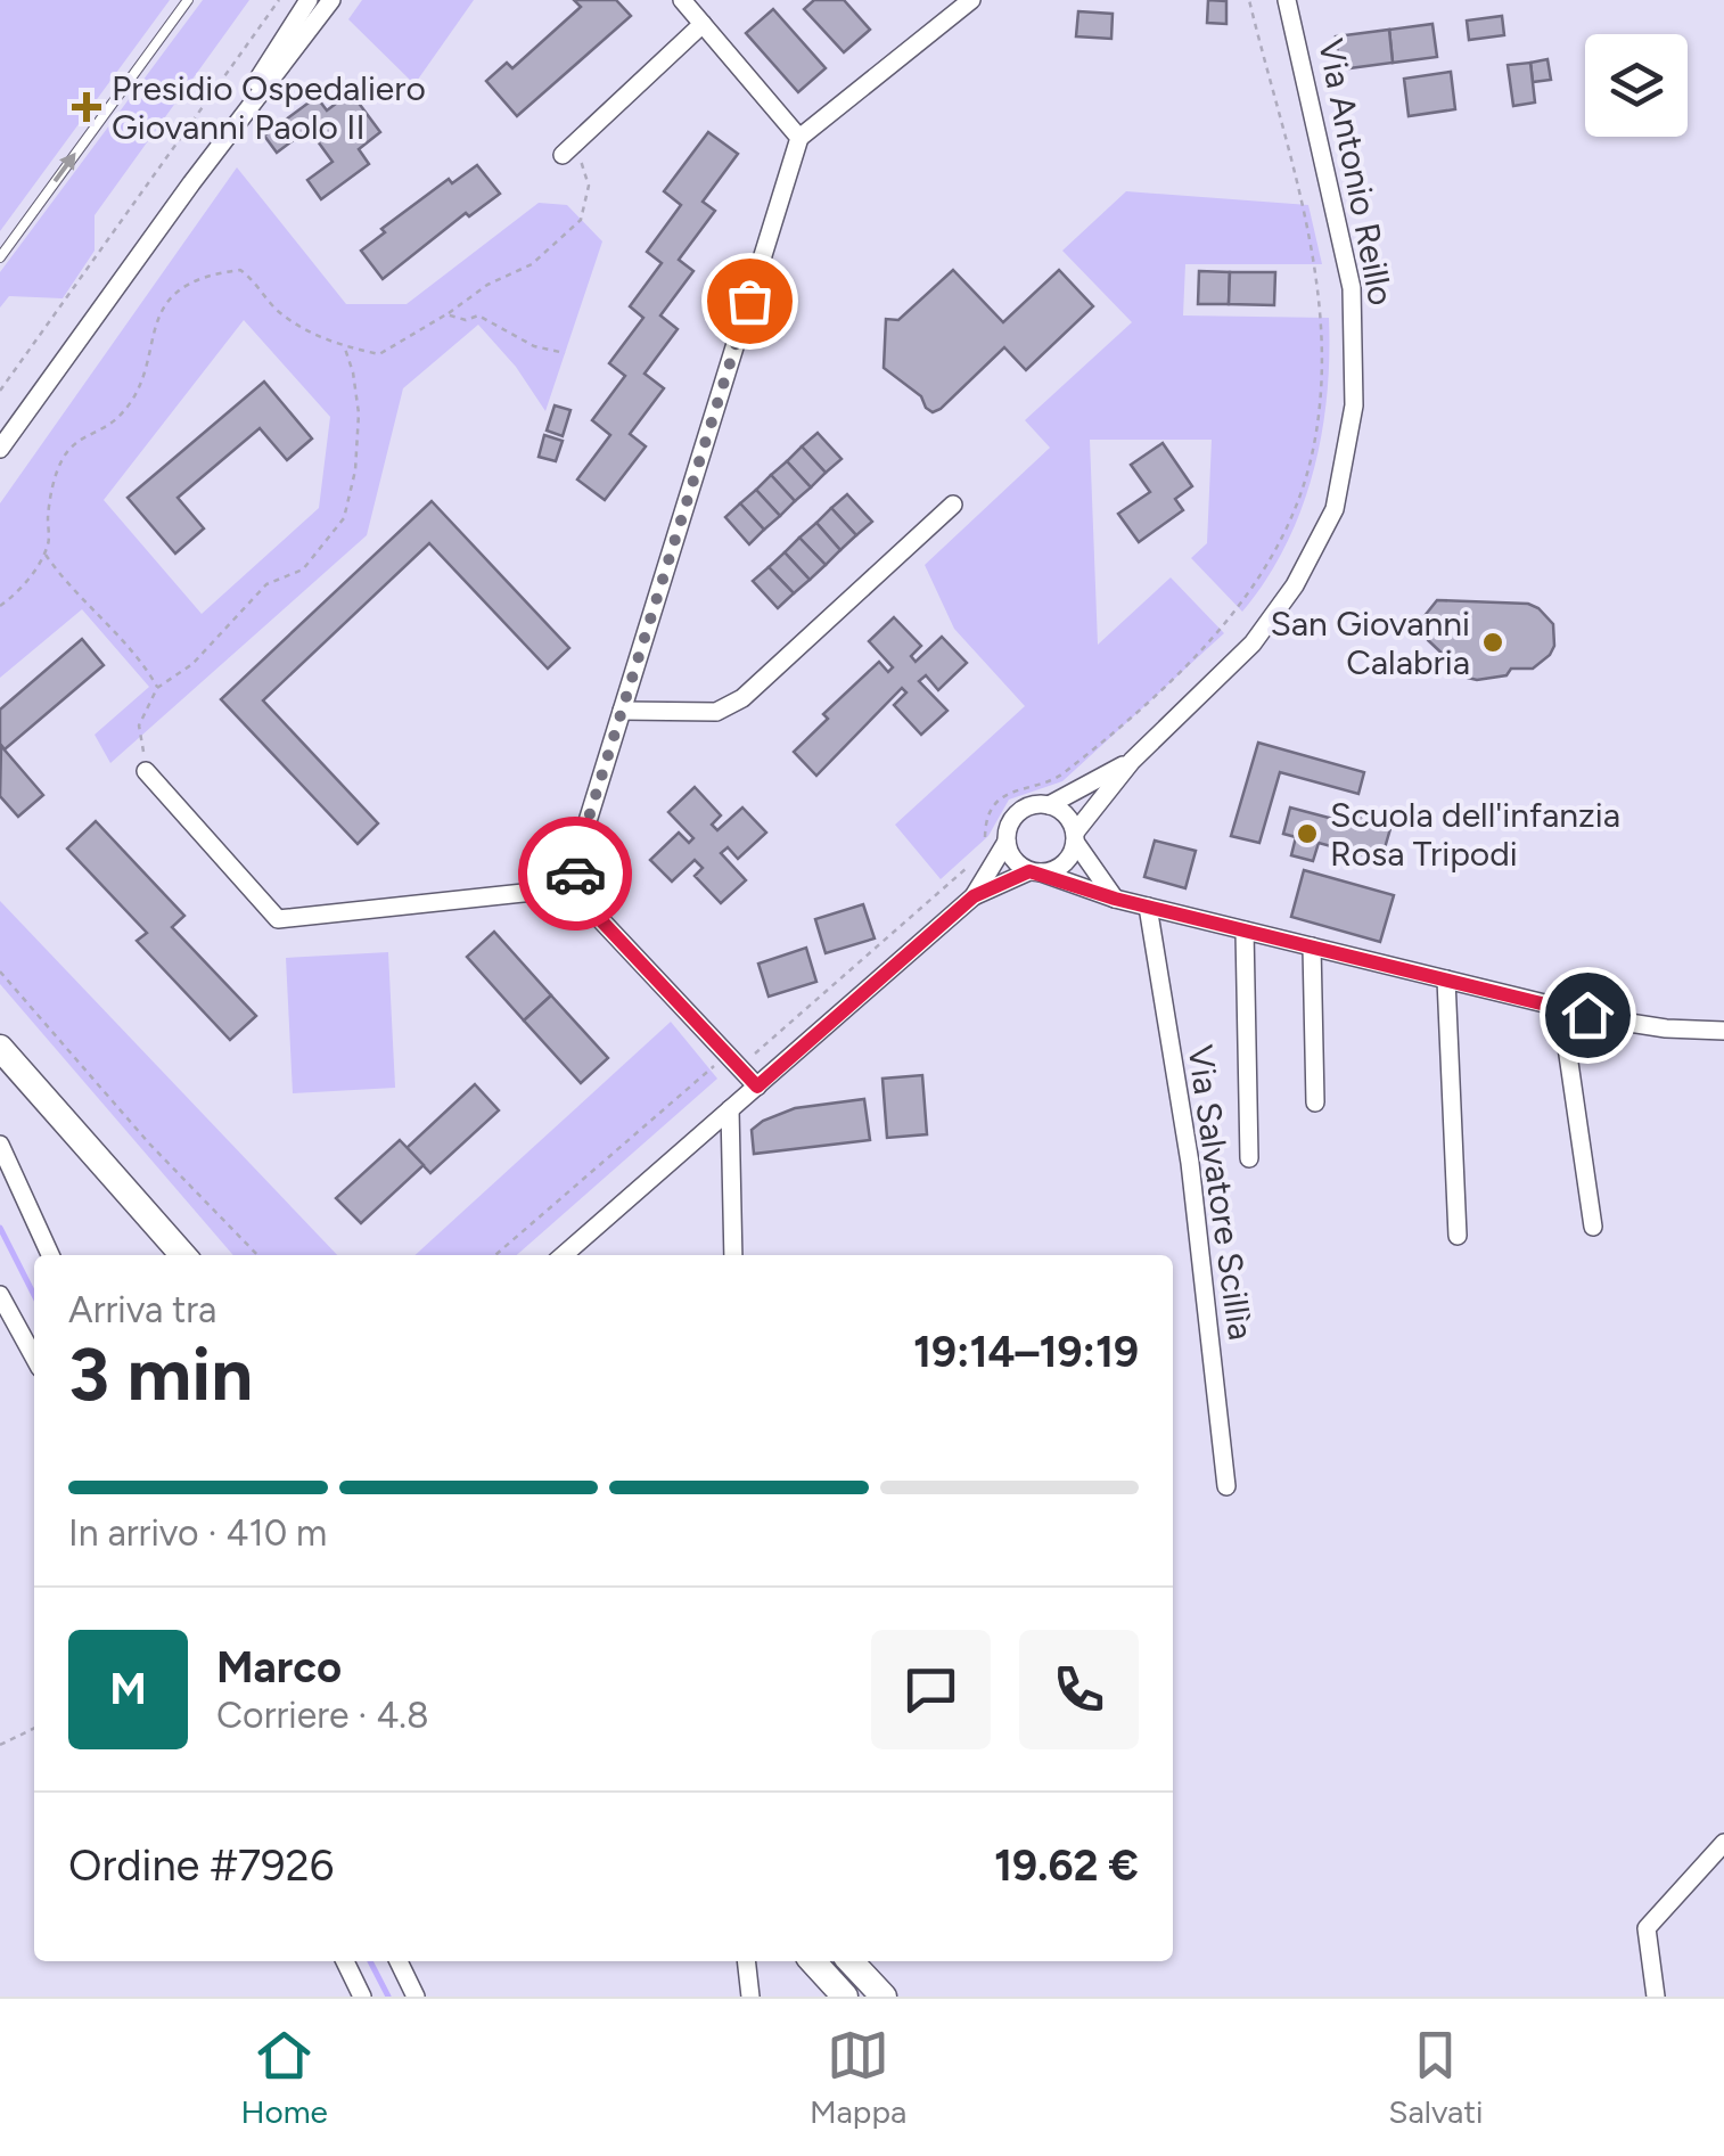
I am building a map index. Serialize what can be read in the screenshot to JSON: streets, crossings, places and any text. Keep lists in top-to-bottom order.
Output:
{
  "streets": {
    "street": ["Via Antonio Reillo", "Via Salvatore Scillìa"]
  },
  "places": {
    "health": ["Presidio Ospedaliero Giovanni Paolo II"],
    "other": ["San Giovanni Calabria", "Scuola dell'infanzia Rosa Tripodi"]
  },
  "page": {
    "heading": ["3 min", "Arriva tra", "19:14–19:19"],
    "panel": [
      "Marco",
      "Corriere · 4.8",
      "Ordine #7926",
      "19.62 €"
    ],
    "bar": "In arrivo · 410 m",
    "round": "M",
    "tabs": ["Home", "Mappa", "Salvati"]
  }
}
